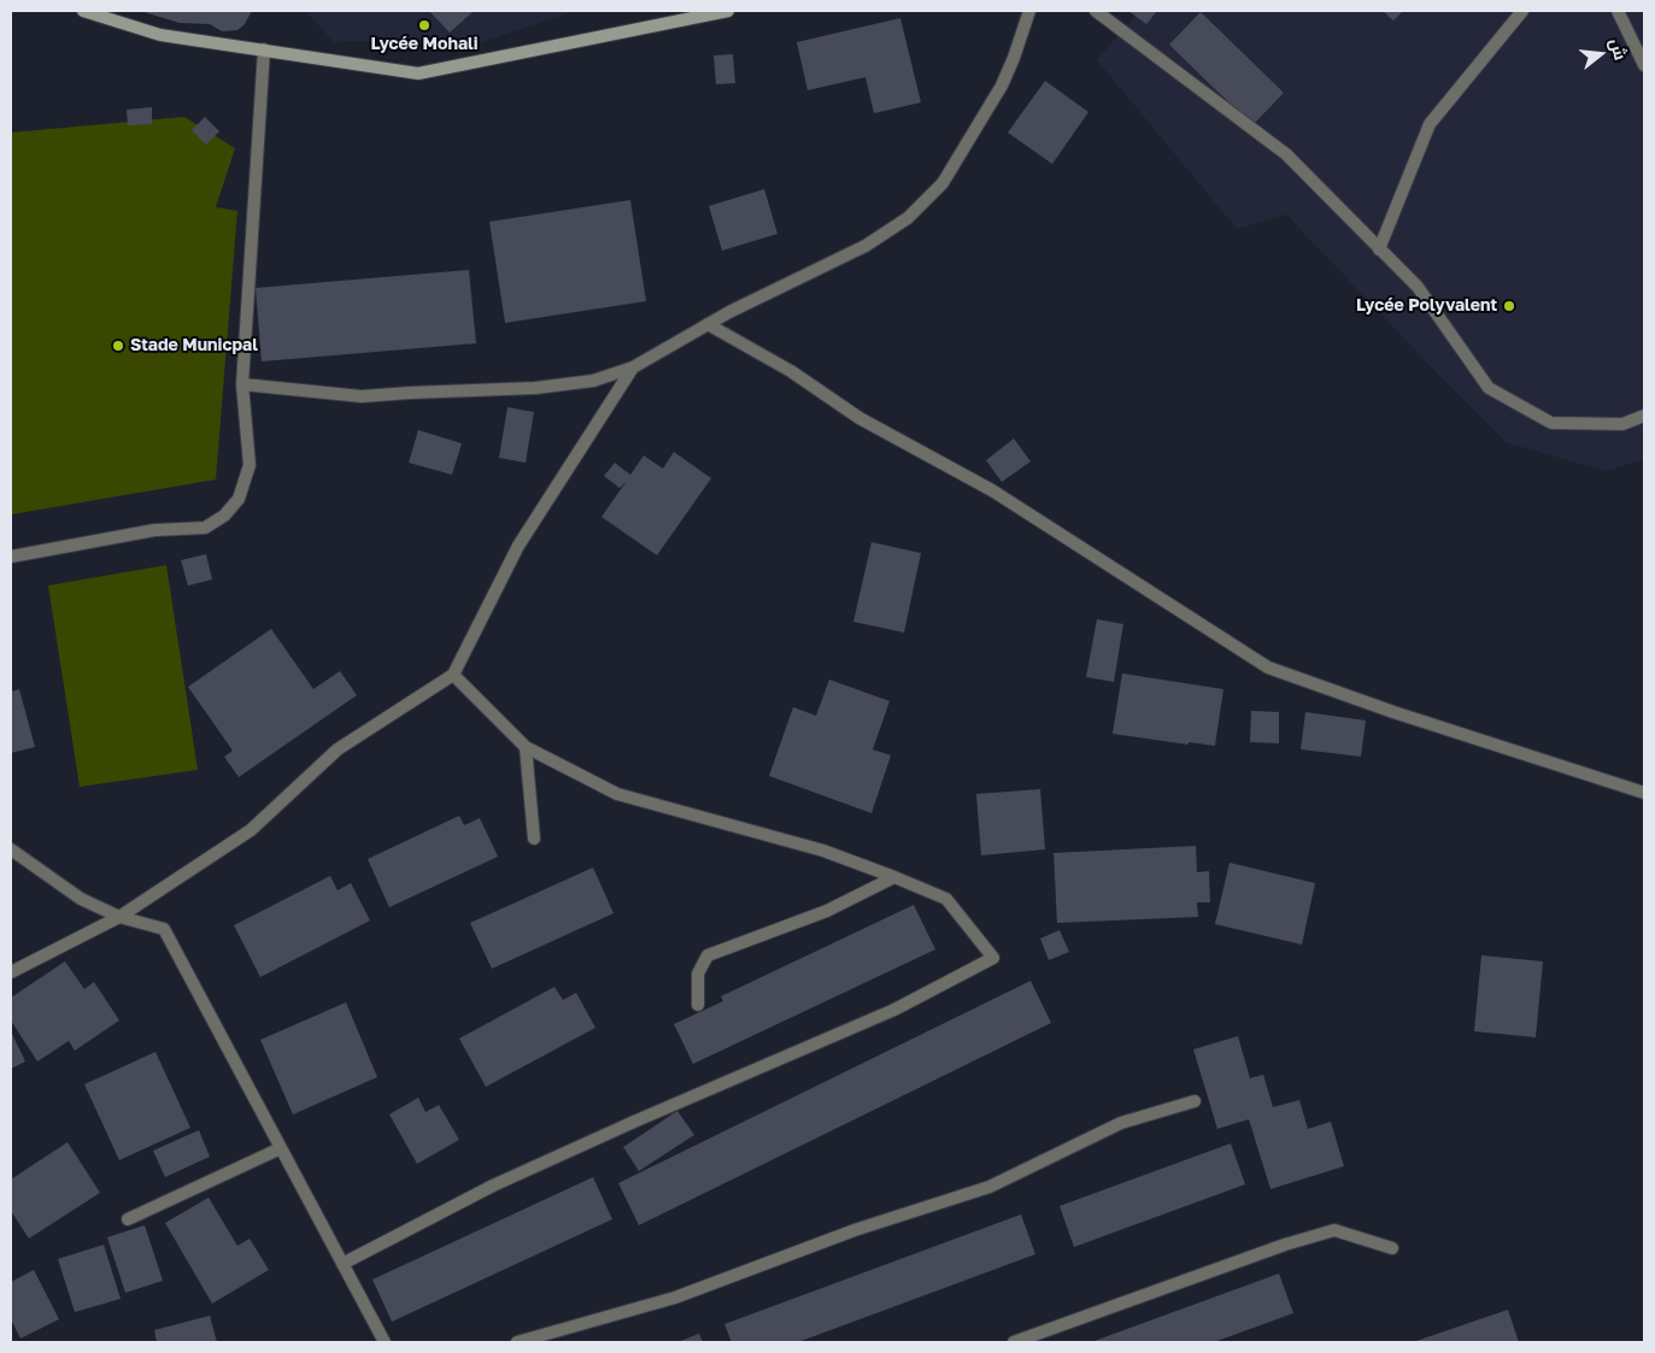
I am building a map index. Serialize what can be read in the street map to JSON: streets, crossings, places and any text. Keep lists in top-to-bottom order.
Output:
{
  "places": ["Lycée Mohali", "Lycée Polyvalent", "Stade Municpal"],
  "north": "right"
}
